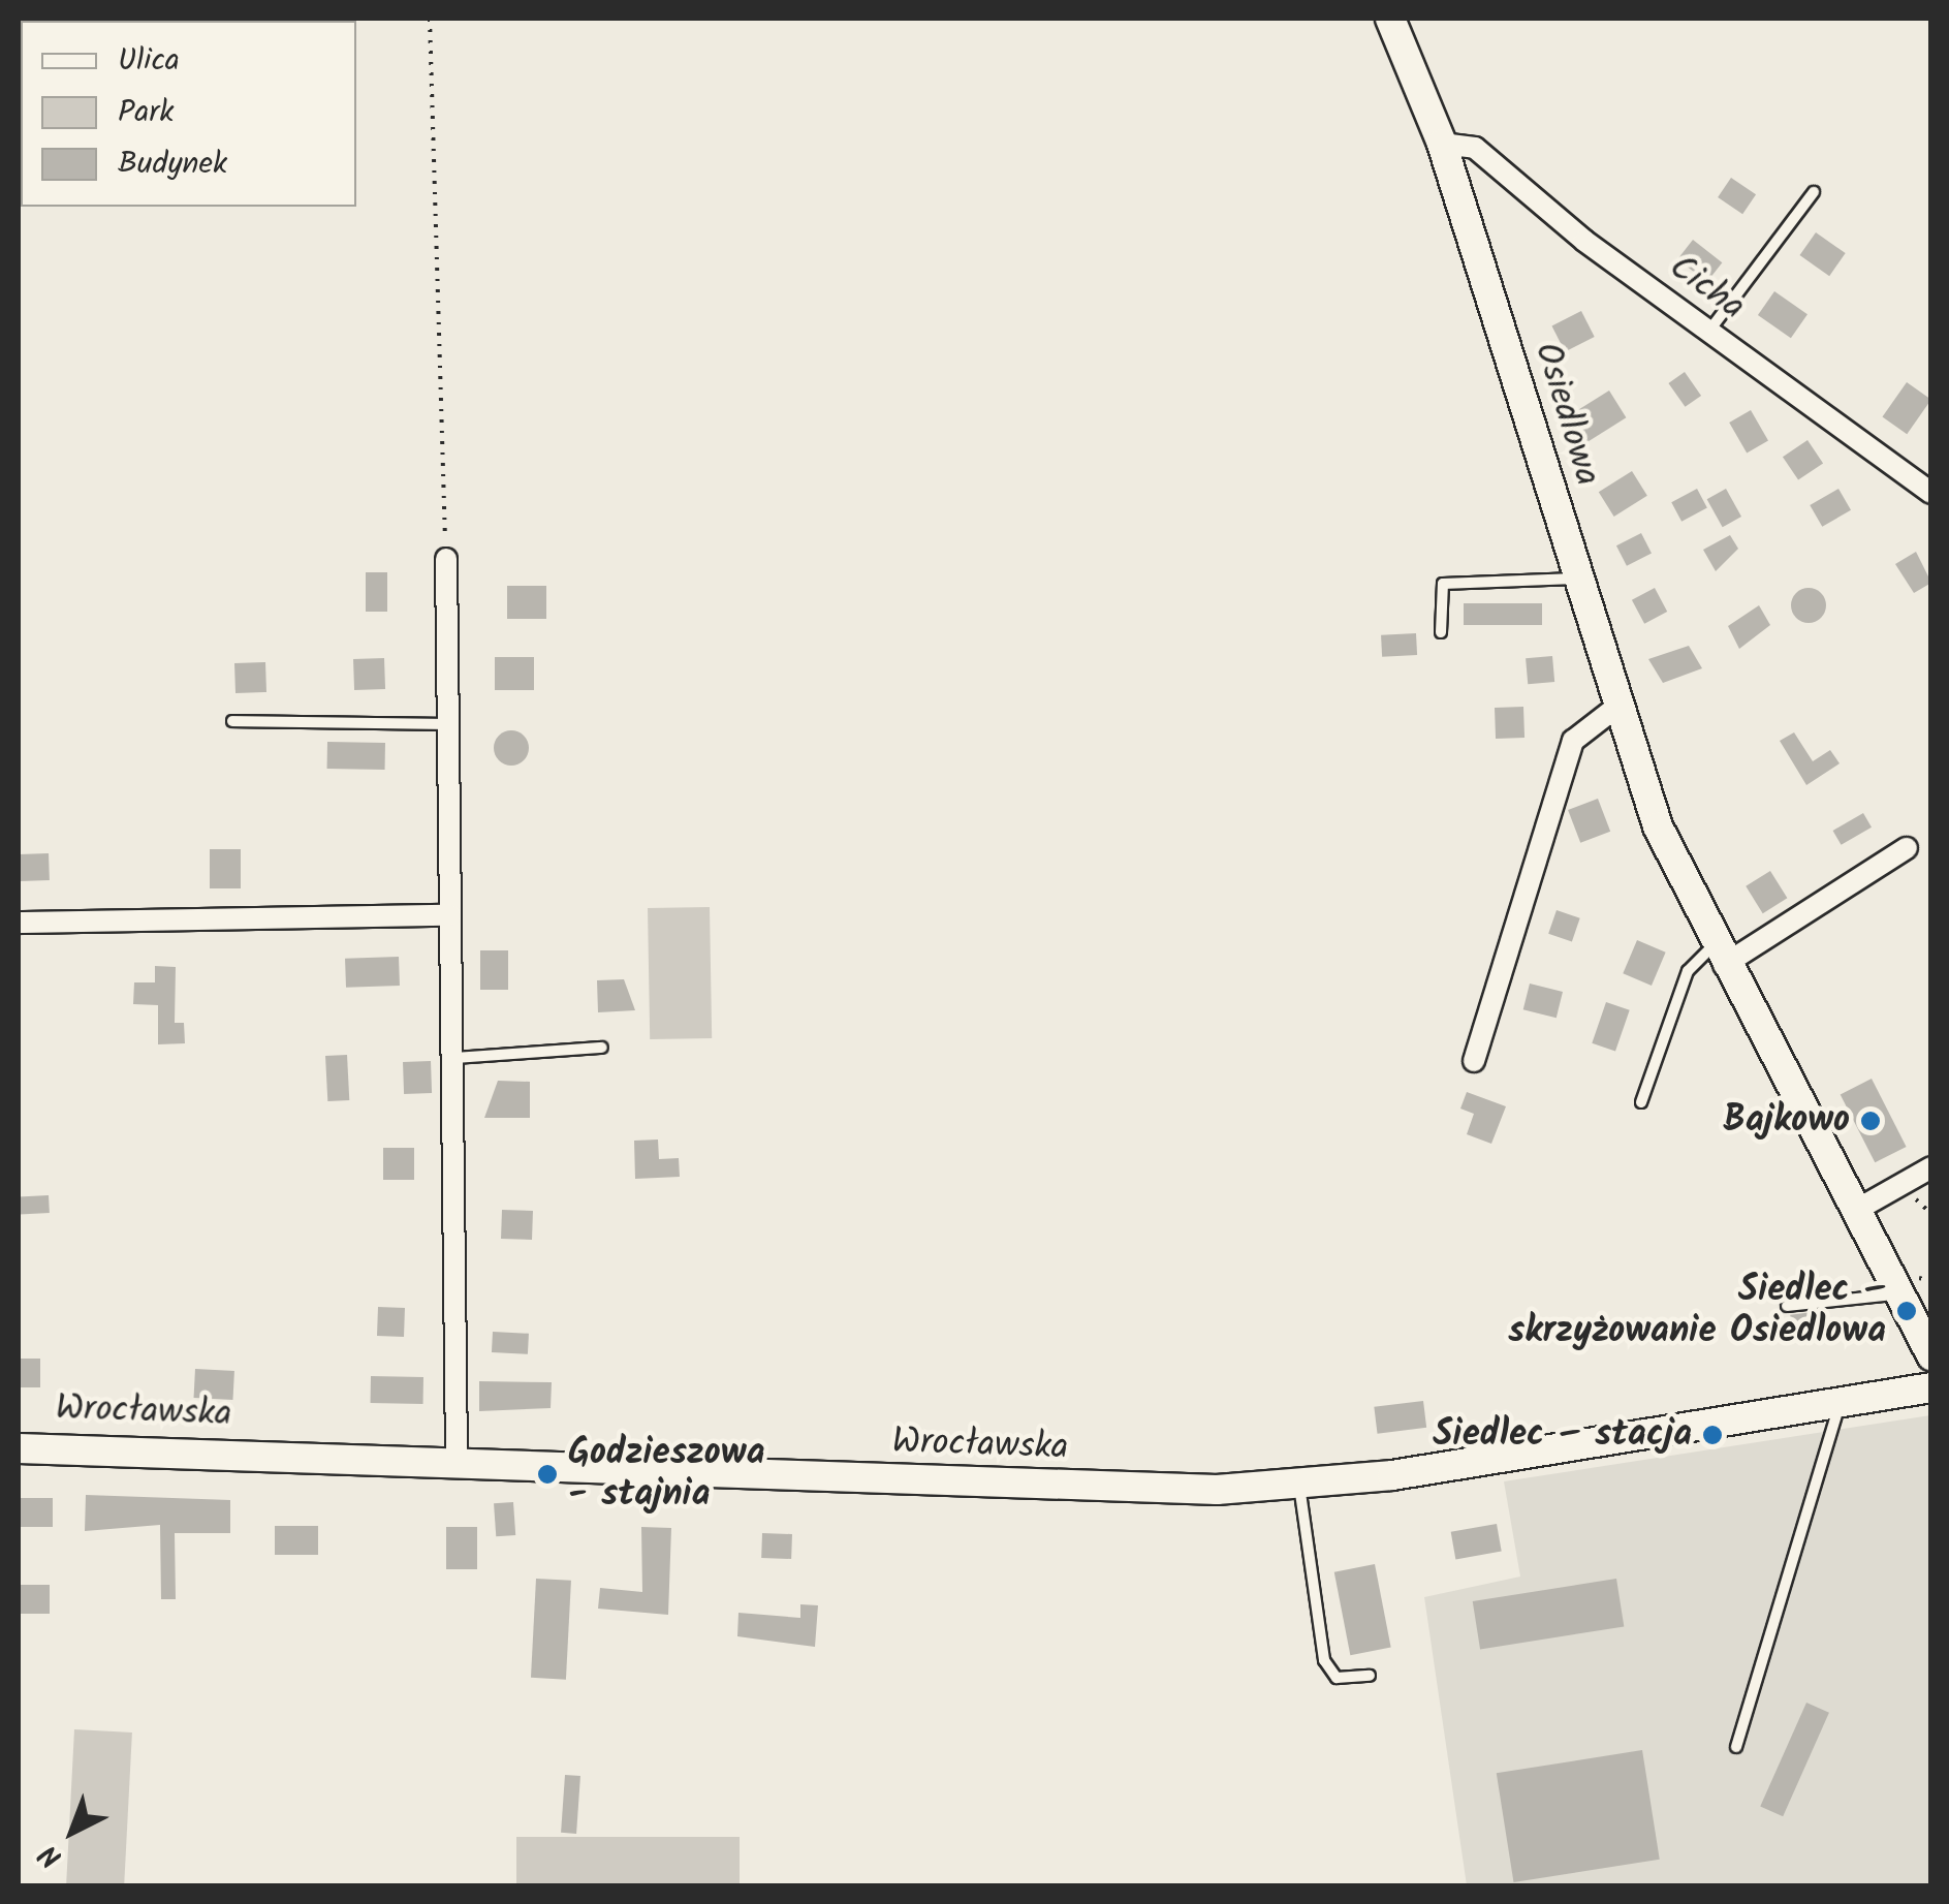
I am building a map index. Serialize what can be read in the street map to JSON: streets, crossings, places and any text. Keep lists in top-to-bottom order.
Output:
{
  "streets": {
    "street": ["Cicha", "Osiedlowa", "Wrocławska"]
  },
  "crossings": [
    ["Cicha", "Osiedlowa"]
  ],
  "places": [
    "Bajkowo",
    "Siedlec – skrzyżowanie Osiedlowa",
    "Siedlec – stacja",
    "Godzieszowa - stajnia"
  ],
  "legend": ["Ulica", "Park", "Budynek"],
  "north": "bottom left"
}
